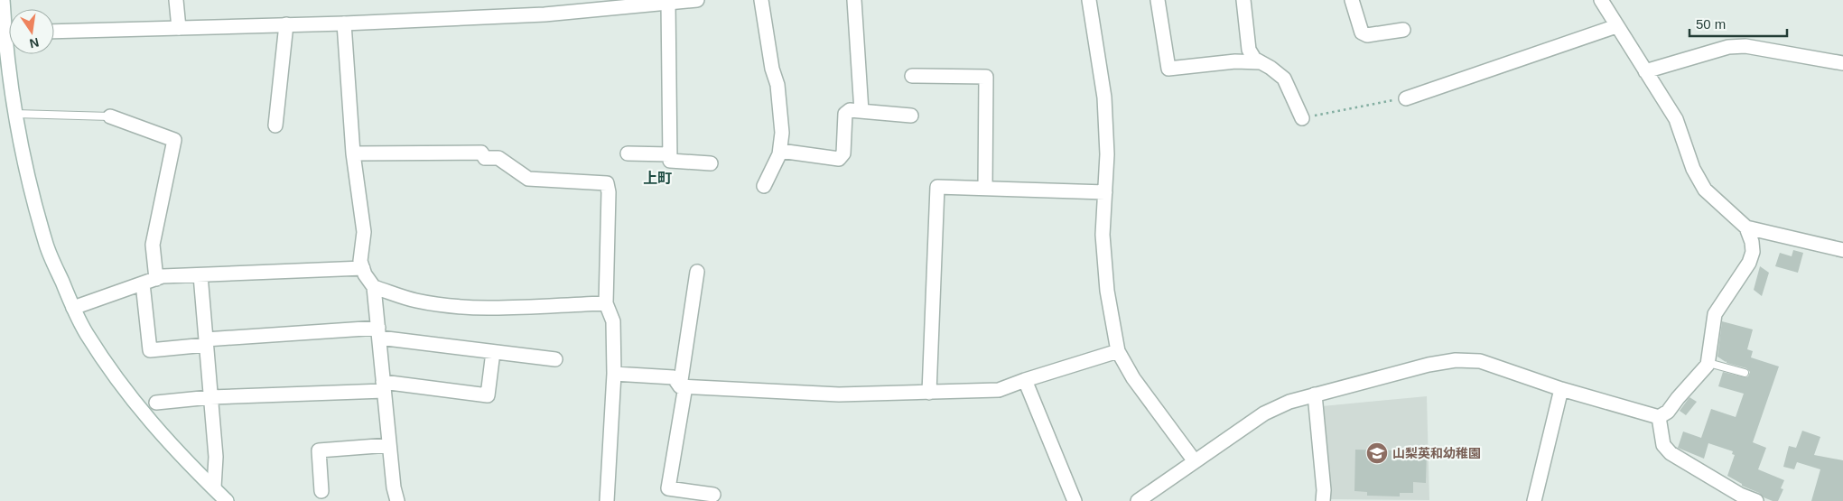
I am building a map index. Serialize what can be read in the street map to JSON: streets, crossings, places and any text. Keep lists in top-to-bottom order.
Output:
{
  "districts": ["上町"],
  "places": {
    "school or university": ["山梨英和幼稚園"]
  },
  "scale_bar": "50 m",
  "north": "bottom"
}
